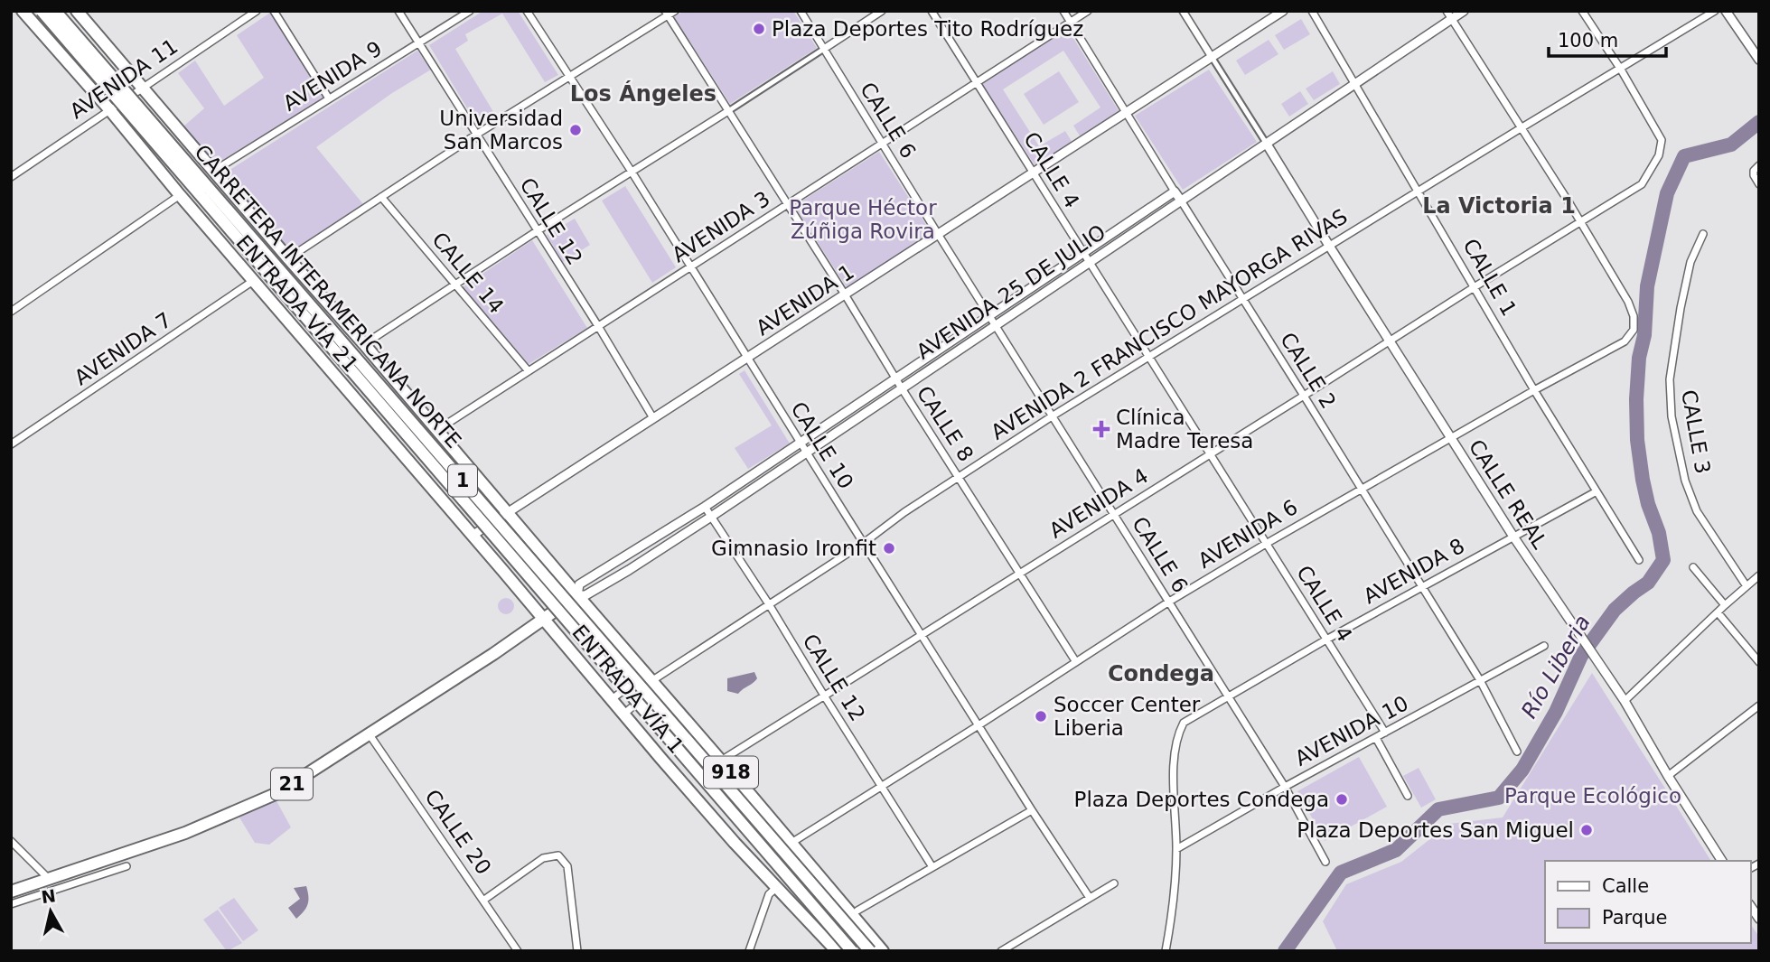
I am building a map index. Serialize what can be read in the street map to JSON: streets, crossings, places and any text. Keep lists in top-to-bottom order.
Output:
{
  "streets": {
    "main road": [
      "AVENIDA 25 DE JULIO",
      "CARRETERA INTERAMERICANA NORTE",
      "ENTRADA VÍA 21",
      "1",
      "ENTRADA VÍA 1",
      "918",
      "21"
    ],
    "street": [
      "AVENIDA 9",
      "AVENIDA 11",
      "CALLE 6",
      "CALLE 4",
      "CALLE 12",
      "AVENIDA 3",
      "CALLE 14",
      "CALLE 1",
      "AVENIDA 1",
      "AVENIDA 2 FRANCISCO MAYORGA RIVAS",
      "AVENIDA 7",
      "CALLE 2",
      "CALLE 8",
      "CALLE 3",
      "CALLE 10",
      "CALLE REAL",
      "AVENIDA 4",
      "AVENIDA 6",
      "AVENIDA 8",
      "AVENIDA 10",
      "CALLE 20"
    ]
  },
  "crossings": [
    ["AVENIDA 9", "CALLE 12"],
    ["AVENIDA 9", "ENTRADA VÍA 1"],
    ["AVENIDA 11", "ENTRADA VÍA 21"],
    ["AVENIDA 11", "ENTRADA VÍA 1"],
    ["CALLE 6", "AVENIDA 3"],
    ["CALLE 6", "AVENIDA 25 DE JULIO"],
    ["CALLE 6", "AVENIDA 1"],
    ["CALLE 6", "AVENIDA 2 FRANCISCO MAYORGA RIVAS"],
    ["CALLE 6", "AVENIDA 4"],
    ["CALLE 6", "AVENIDA 6"],
    ["CALLE 6", "AVENIDA 8"],
    ["CALLE 6", "AVENIDA 10"],
    ["CALLE 4", "AVENIDA 3"],
    ["CALLE 4", "AVENIDA 25 DE JULIO"],
    ["CALLE 4", "AVENIDA 1"],
    ["CALLE 4", "AVENIDA 2 FRANCISCO MAYORGA RIVAS"],
    ["CALLE 4", "AVENIDA 4"],
    ["CALLE 4", "AVENIDA 6"],
    ["CALLE 4", "AVENIDA 8"],
    ["CALLE 4", "AVENIDA 10"],
    ["CALLE 12", "AVENIDA 3"],
    ["CALLE 12", "AVENIDA 25 DE JULIO"],
    ["CALLE 12", "AVENIDA 1"],
    ["CALLE 12", "AVENIDA 2 FRANCISCO MAYORGA RIVAS"],
    ["CALLE 12", "AVENIDA 4"],
    ["CALLE 12", "AVENIDA 6"],
    ["AVENIDA 3", "CALLE 14"],
    ["AVENIDA 3", "CALLE 2"],
    ["AVENIDA 3", "CALLE 8"],
    ["AVENIDA 3", "CALLE 10"],
    ["AVENIDA 3", "ENTRADA VÍA 1"],
    ["CALLE 1", "AVENIDA 25 DE JULIO"],
    ["CALLE 1", "AVENIDA 2 FRANCISCO MAYORGA RIVAS"],
    ["CALLE 1", "AVENIDA 4"],
    ["CALLE 1", "AVENIDA 6"],
    ["CALLE 1", "AVENIDA 8"],
    ["AVENIDA 25 DE JULIO", "ENTRADA VÍA 21"],
    ["AVENIDA 25 DE JULIO", "CALLE 2"],
    ["AVENIDA 25 DE JULIO", "CALLE 8"],
    ["AVENIDA 25 DE JULIO", "CALLE 10"],
    ["AVENIDA 25 DE JULIO", "CALLE REAL"],
    ["AVENIDA 25 DE JULIO", "ENTRADA VÍA 1"],
    ["AVENIDA 25 DE JULIO", "918"],
    ["AVENIDA 25 DE JULIO", "21"],
    ["AVENIDA 1", "ENTRADA VÍA 21"],
    ["AVENIDA 1", "CALLE 2"],
    ["AVENIDA 1", "CALLE 8"],
    ["AVENIDA 1", "CALLE 10"],
    ["AVENIDA 1", "ENTRADA VÍA 1"],
    ["ENTRADA VÍA 21", "AVENIDA 7"],
    ["ENTRADA VÍA 21", "ENTRADA VÍA 1"],
    ["ENTRADA VÍA 21", "21"],
    ["AVENIDA 2 FRANCISCO MAYORGA RIVAS", "CALLE 2"],
    ["AVENIDA 2 FRANCISCO MAYORGA RIVAS", "CALLE 8"],
    ["AVENIDA 2 FRANCISCO MAYORGA RIVAS", "CALLE 10"],
    ["AVENIDA 2 FRANCISCO MAYORGA RIVAS", "CALLE REAL"],
    ["AVENIDA 2 FRANCISCO MAYORGA RIVAS", "AVENIDA 4"],
    ["AVENIDA 2 FRANCISCO MAYORGA RIVAS", "918"],
    ["CALLE 2", "AVENIDA 4"],
    ["CALLE 2", "AVENIDA 6"],
    ["CALLE 2", "AVENIDA 8"],
    ["CALLE 2", "AVENIDA 10"],
    ["CALLE 8", "AVENIDA 4"],
    ["CALLE 8", "AVENIDA 6"],
    ["CALLE 10", "AVENIDA 4"],
    ["CALLE 10", "AVENIDA 6"],
    ["CALLE REAL", "AVENIDA 4"],
    ["CALLE REAL", "AVENIDA 6"],
    ["CALLE REAL", "AVENIDA 8"],
    ["AVENIDA 4", "AVENIDA 6"],
    ["AVENIDA 4", "918"],
    ["AVENIDA 6", "918"],
    ["AVENIDA 8", "AVENIDA 10"],
    ["ENTRADA VÍA 1", "918"],
    ["ENTRADA VÍA 1", "21"],
    ["21", "CALLE 20"]
  ],
  "districts": ["Los Ángeles", "La Victoria 1", "Condega"],
  "water": ["Río Liberia"],
  "parks": ["Parque Héctor Zúñiga Rovira", "Parque Ecológico"],
  "places": {
    "other": [
      "Plaza Deportes Tito Rodríguez",
      "Universidad San Marcos",
      "Gimnasio Ironfit",
      "Soccer Center Liberia",
      "Plaza Deportes Condega",
      "Plaza Deportes San Miguel"
    ],
    "health": ["Clínica Madre Teresa"]
  },
  "legend": ["Calle", "Parque"],
  "scale_bar": "100 m",
  "north": "top"
}
